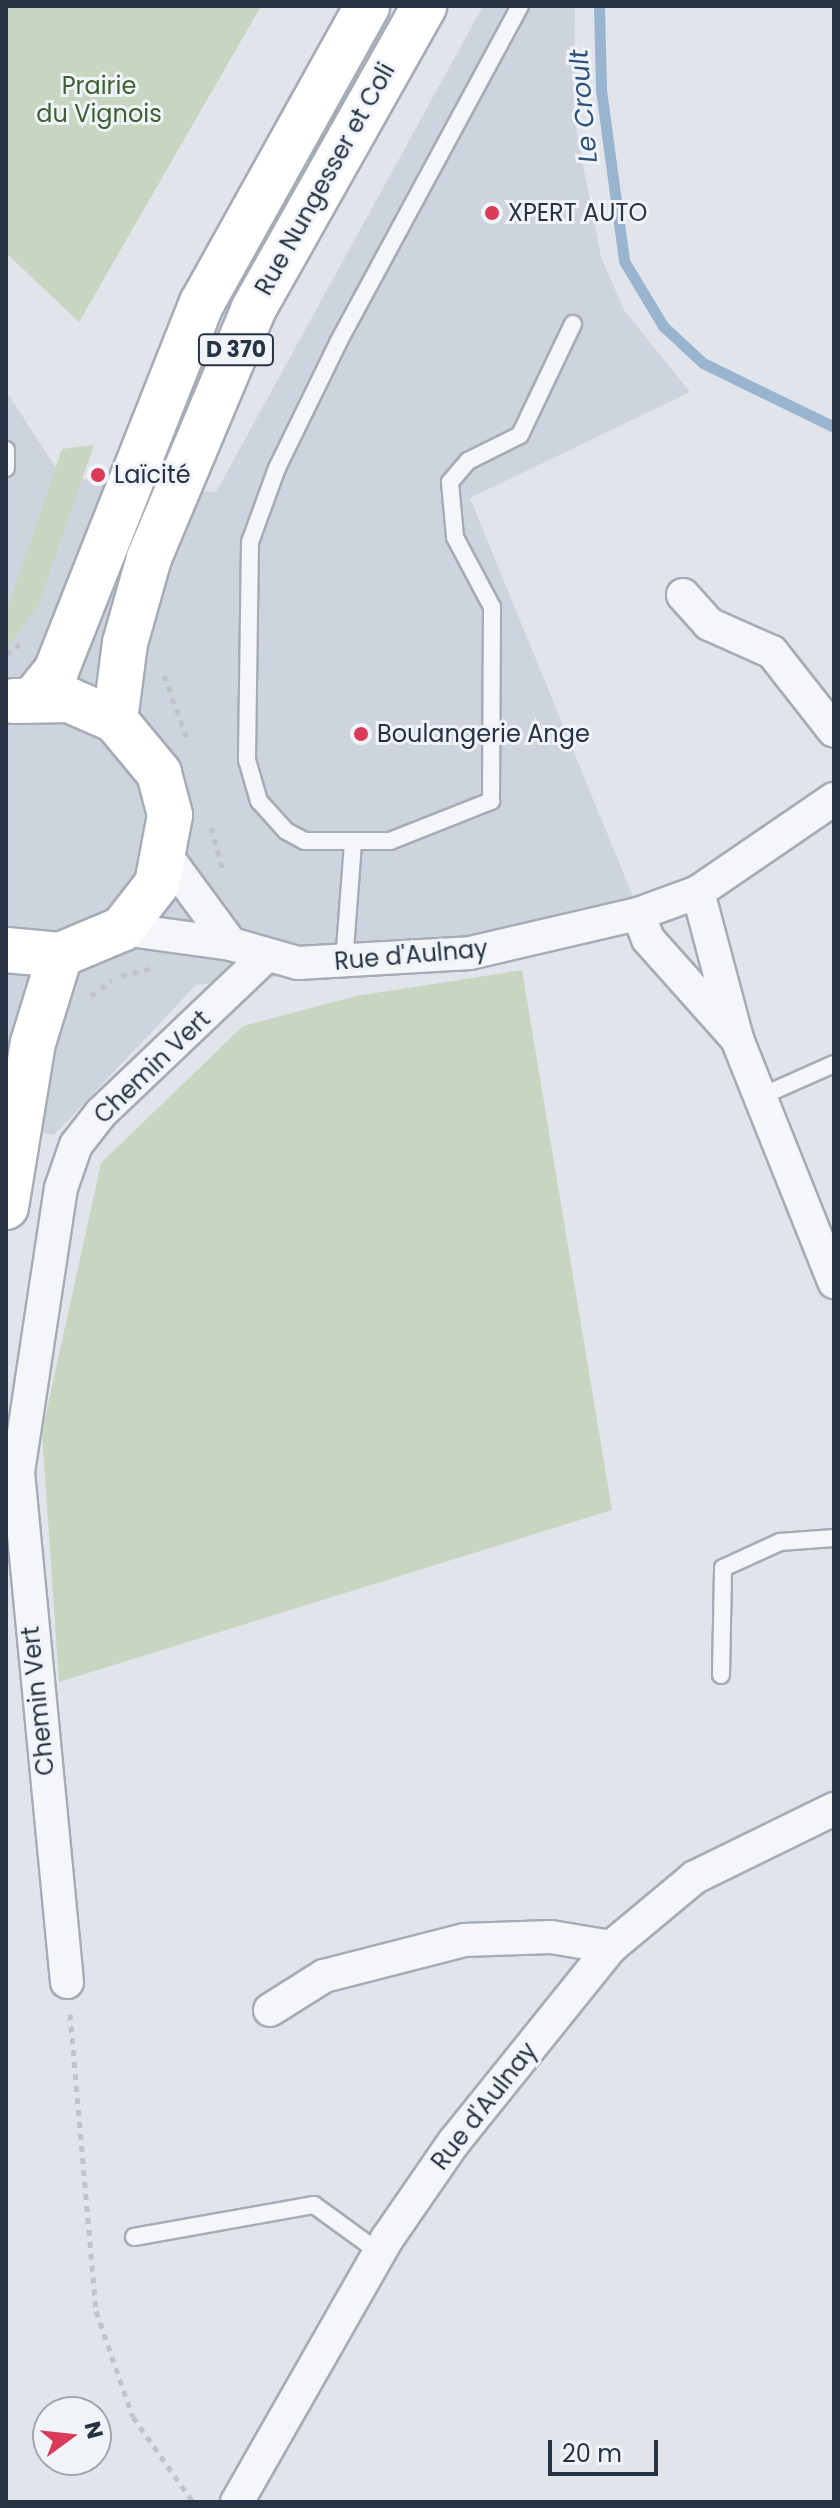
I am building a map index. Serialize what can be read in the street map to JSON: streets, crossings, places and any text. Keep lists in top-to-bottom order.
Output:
{
  "streets": {
    "main road": ["Rue Nungesser et Coli", "D 370"],
    "street": ["Rue d'Aulnay", "Chemin Vert"]
  },
  "crossings": [
    ["Rue d'Aulnay", "Chemin Vert"]
  ],
  "water": ["Le Croult"],
  "parks": ["Prairie du Vignois"],
  "places": ["XPERT AUTO", "Laïcité", "Boulangerie Ange"],
  "scale_bar": "20 m",
  "north": "right"
}
